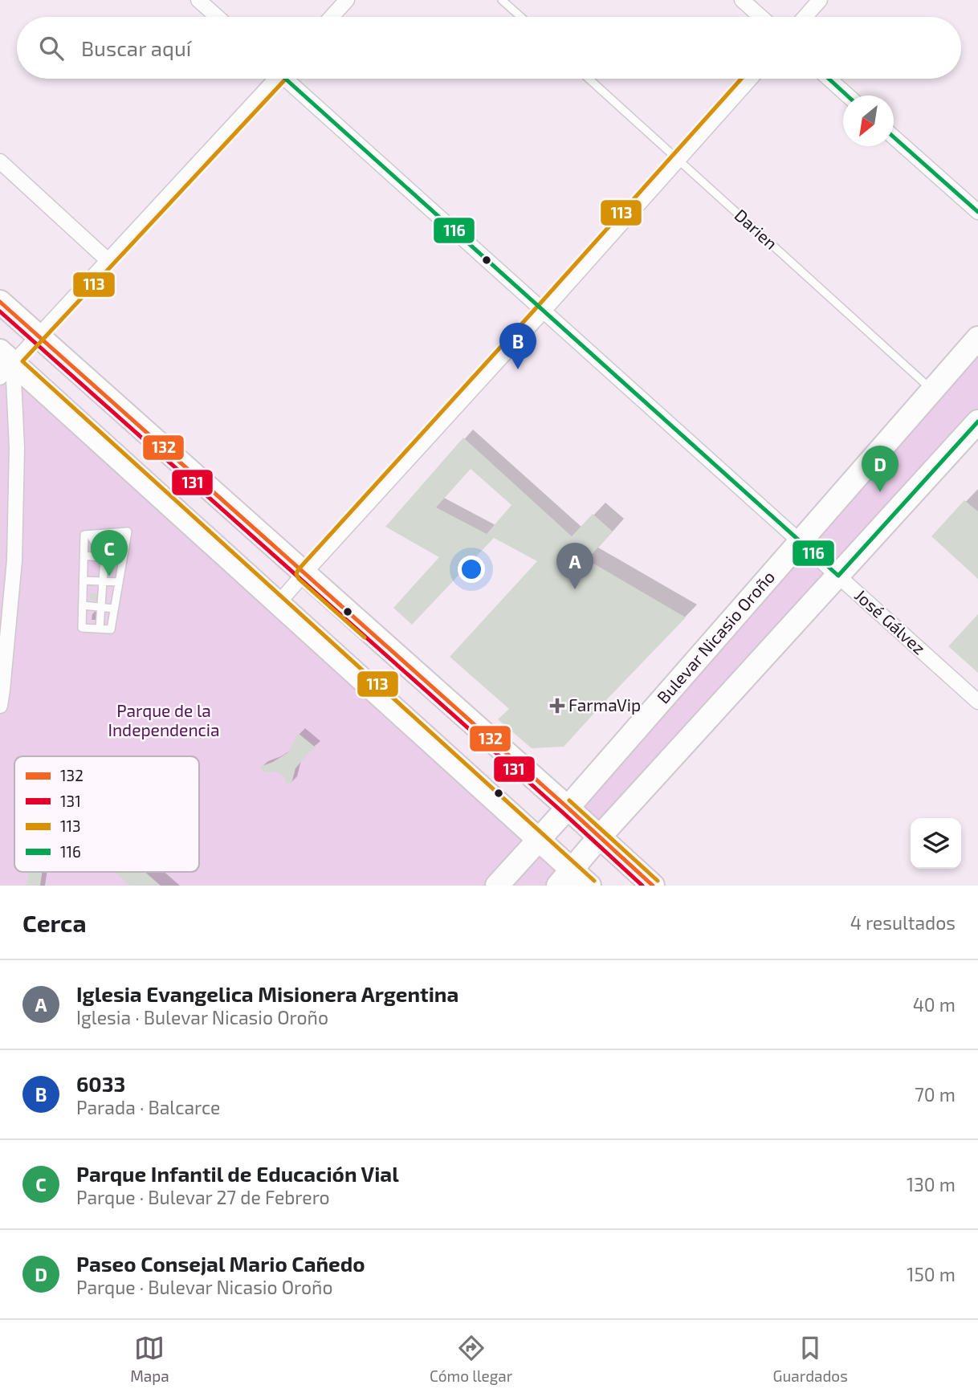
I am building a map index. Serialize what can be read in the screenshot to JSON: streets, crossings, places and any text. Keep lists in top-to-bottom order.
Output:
{
  "streets": {
    "main road": ["Bulevar Nicasio Oroño"],
    "street": ["José Gálvez"],
    "lane": ["Darien"]
  },
  "crossings": [
    ["Darien", "Bulevar Nicasio Oroño"],
    ["José Gálvez", "Bulevar Nicasio Oroño"]
  ],
  "parks": ["Parque de la Independencia"],
  "places": {
    "health": ["FarmaVip"]
  },
  "lines": [
    "transit line 113",
    "transit line 116",
    "transit line 132",
    "transit line 131"
  ],
  "legend": [
    "132",
    "131",
    "113",
    "116"
  ],
  "north": "bottom left",
  "page": {
    "search": "Buscar aquí",
    "pins": [
      "B",
      "D",
      "C",
      "A"
    ],
    "heading": ["Cerca", "4 resultados"],
    "list": [
      {
        "mark": "A",
        "name": "Iglesia Evangelica Misionera Argentina",
        "note": "Iglesia · Bulevar Nicasio Oroño",
        "value": "40 m"
      },
      {
        "mark": "B",
        "name": "6033",
        "note": "Parada · Balcarce",
        "value": "70 m"
      },
      {
        "mark": "C",
        "name": "Parque Infantil de Educación Vial",
        "note": "Parque · Bulevar 27 de Febrero",
        "value": "130 m"
      },
      {
        "mark": "D",
        "name": "Paseo Consejal Mario Cañedo",
        "note": "Parque · Bulevar Nicasio Oroño",
        "value": "150 m"
      }
    ],
    "nav": ["Mapa", "Cómo llegar", "Guardados"]
  }
}
